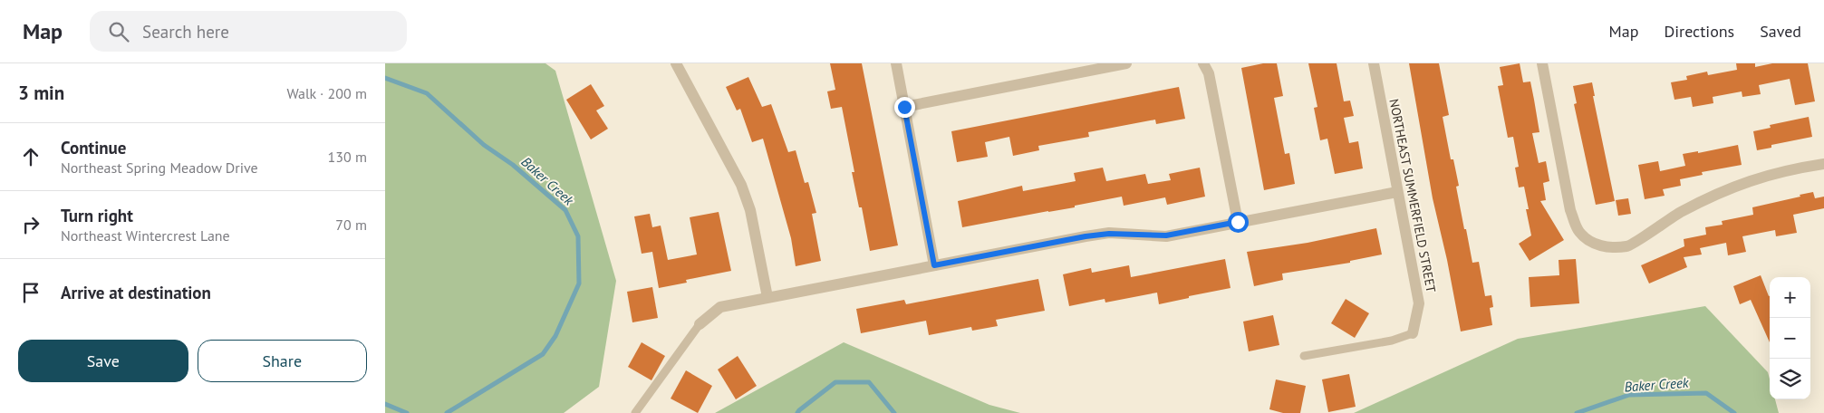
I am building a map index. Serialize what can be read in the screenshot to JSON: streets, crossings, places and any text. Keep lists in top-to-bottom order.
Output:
{
  "streets": {
    "street": ["NORTHEAST SUMMERFIELD STREET"]
  },
  "water": ["Baker Creek"],
  "page": {
    "header": "Map",
    "search": "Search here",
    "nav": ["Map", "Directions", "Saved"],
    "heading": ["3 min", "Walk · 200 m"],
    "list": [
      ["Continue", "Northeast Spring Meadow Drive", "130 m"],
      ["Turn right", "Northeast Wintercrest Lane", "70 m"],
      "Arrive at destination"
    ],
    "map_buttons": ["+", "−"],
    "buttons": ["Save", "Share"]
  }
}
